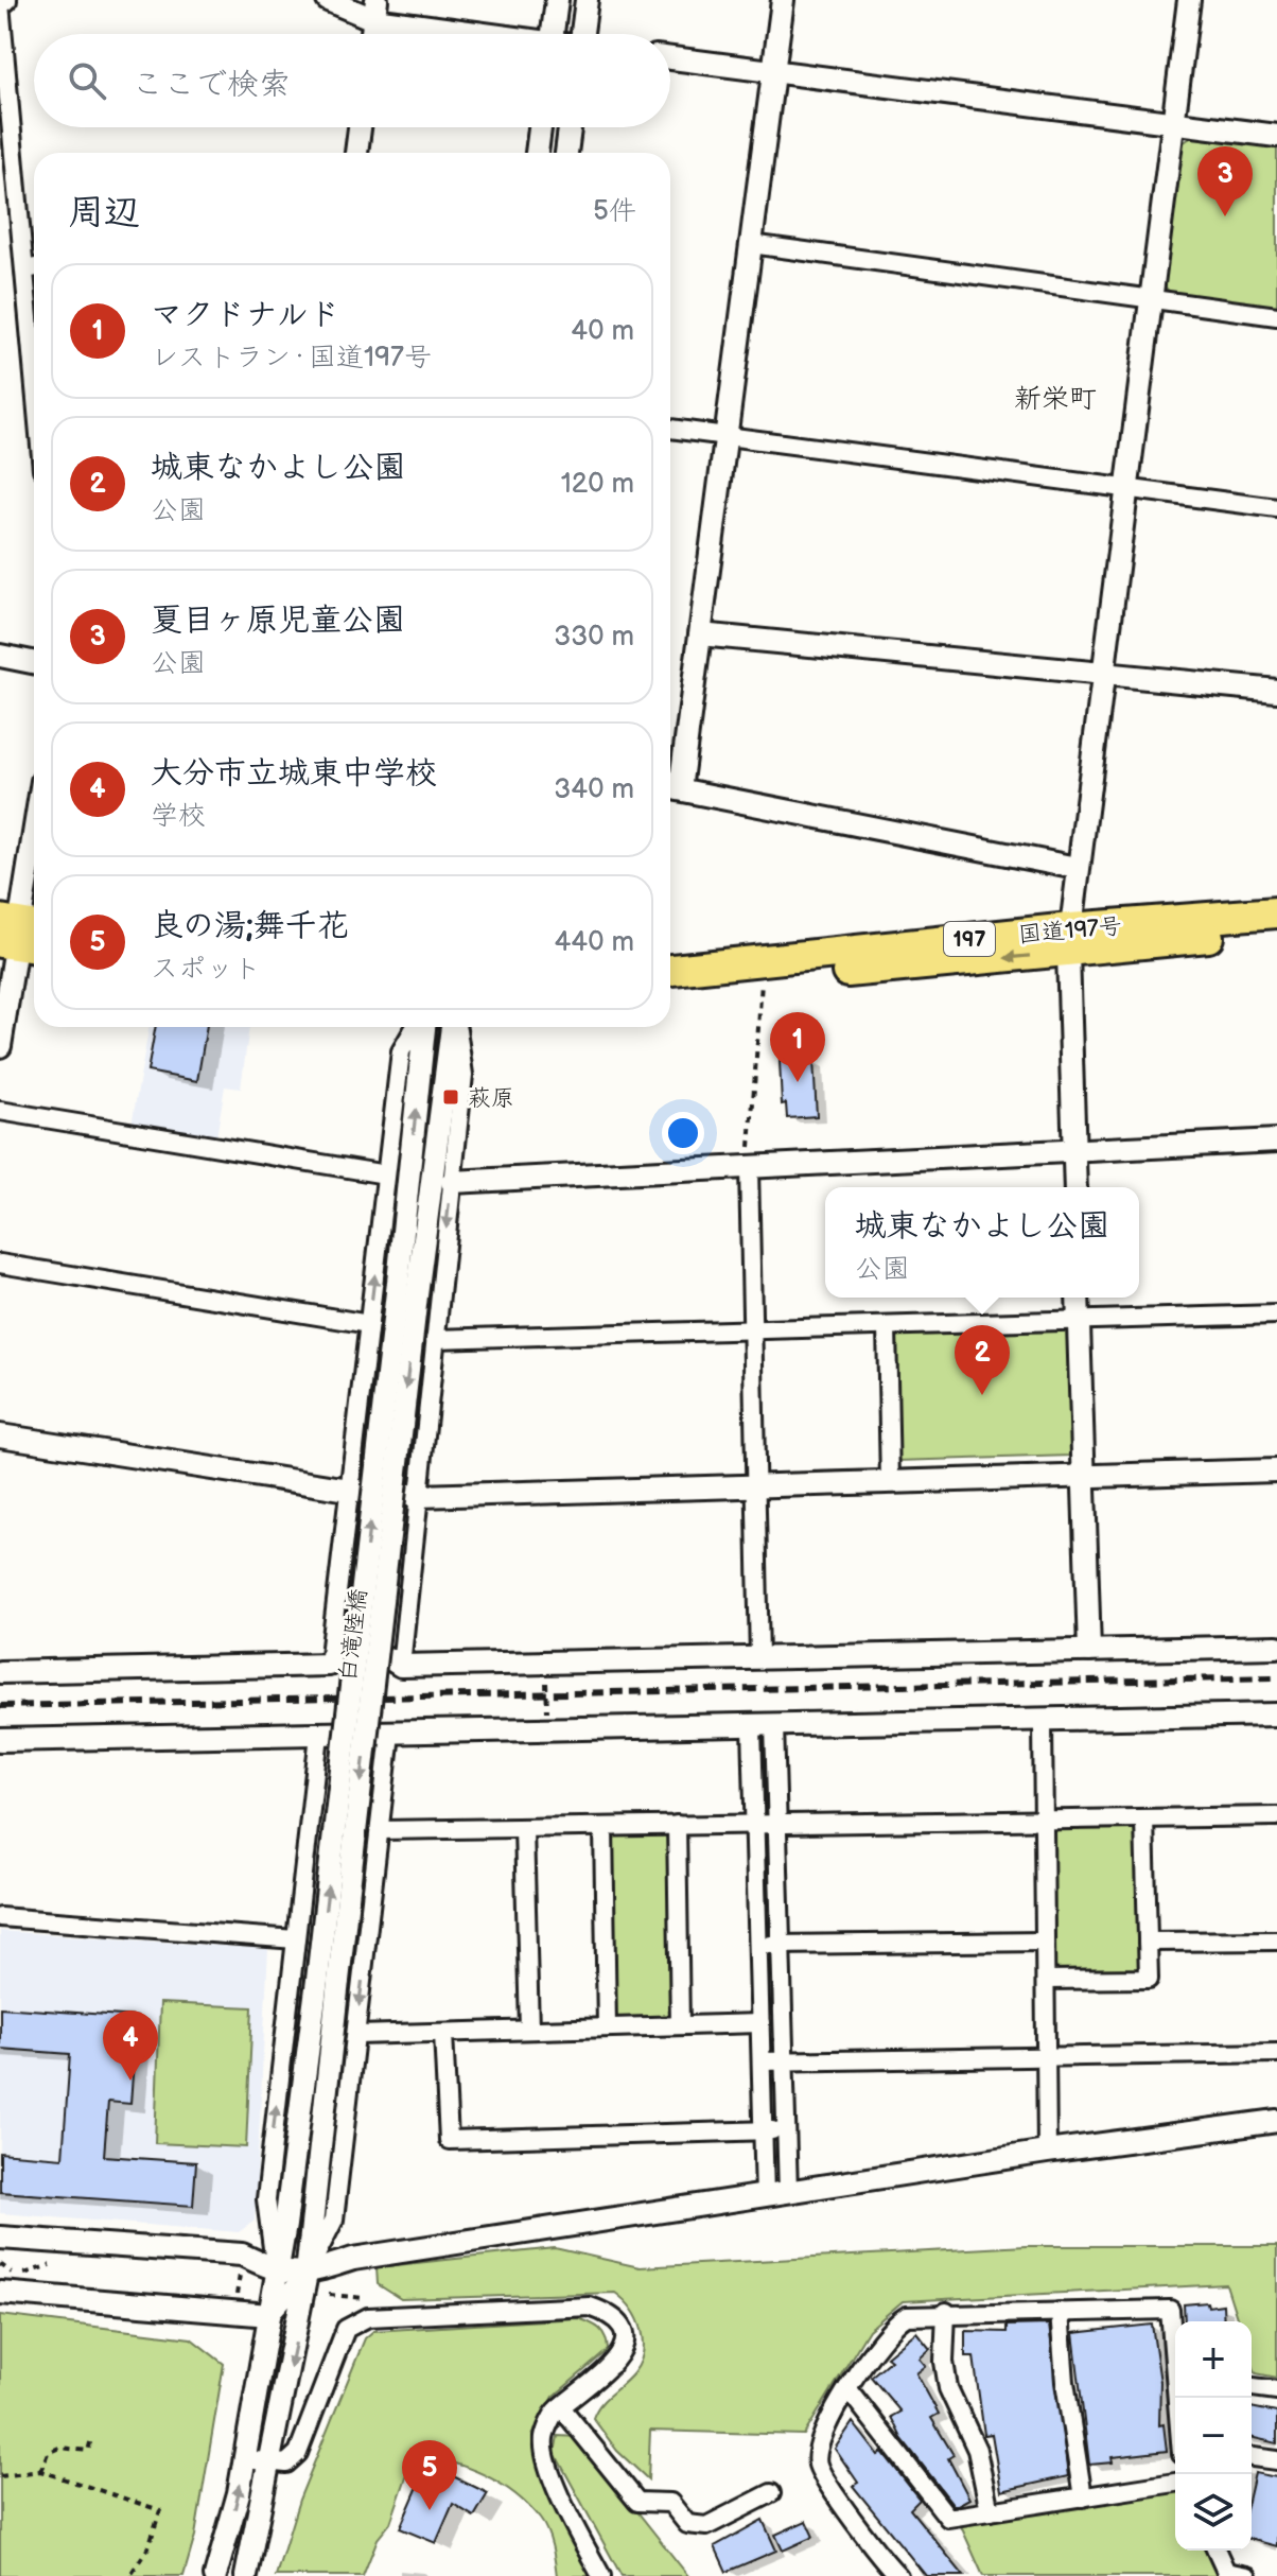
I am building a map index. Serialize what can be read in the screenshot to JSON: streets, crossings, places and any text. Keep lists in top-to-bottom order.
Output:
{
  "streets": {
    "highway": ["国道197号", "197"],
    "street": ["白滝陸橋"]
  },
  "districts": ["新栄町"],
  "places": {
    "transit": ["萩原"]
  },
  "page": {
    "search": "ここで検索",
    "pins": [
      "3",
      "1",
      "2",
      "4",
      "5"
    ],
    "heading": ["周辺", "5件"],
    "list": [
      {
        "mark": "1",
        "name": "マクドナルド",
        "note": "レストラン · 国道197号",
        "value": "40 m"
      },
      {
        "mark": "2",
        "name": "城東なかよし公園",
        "note": "公園",
        "value": "120 m"
      },
      {
        "mark": "3",
        "name": "夏目ヶ原児童公園",
        "note": "公園",
        "value": "330 m"
      },
      {
        "mark": "4",
        "name": "大分市立城東中学校",
        "note": "学校",
        "value": "340 m"
      },
      {
        "mark": "5",
        "name": "良の湯;舞千花",
        "note": "スポット",
        "value": "440 m"
      }
    ],
    "popup": ["城東なかよし公園", "公園"],
    "map_buttons": ["+", "−"]
  }
}
